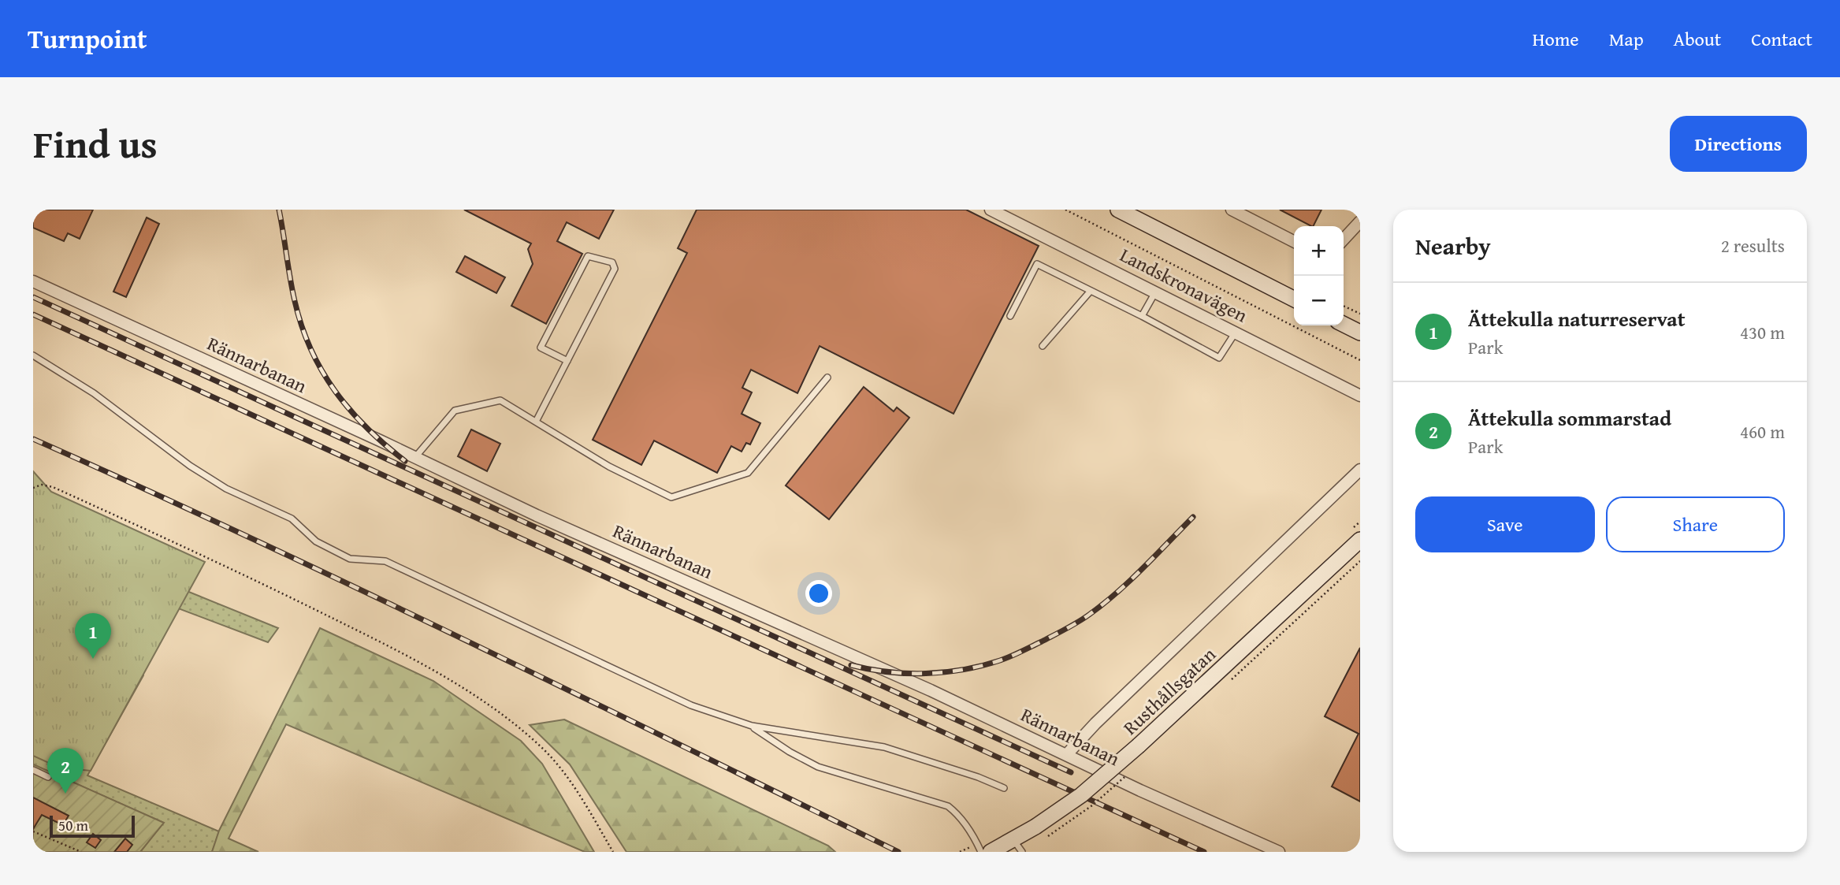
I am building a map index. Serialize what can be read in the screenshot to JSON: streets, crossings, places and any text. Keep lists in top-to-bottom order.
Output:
{
  "streets": {
    "main road": ["Landskronavägen", "Rusthållsgatan"],
    "street": ["Rännarbanan"]
  },
  "crossings": [
    ["Rännarbanan", "Rusthållsgatan"]
  ],
  "scale_bar": "50 m",
  "page": {
    "header": "Turnpoint",
    "nav": [
      "Home",
      "Map",
      "About",
      "Contact"
    ],
    "title": "Find us",
    "buttons": [
      "Directions",
      ["Save", "Share"]
    ],
    "heading": ["Nearby", "2 results"],
    "map_buttons": ["+", "−"],
    "list": [
      {
        "mark": "1",
        "name": "Ättekulla naturreservat",
        "note": "Park",
        "value": "430 m"
      },
      {
        "mark": "2",
        "name": "Ättekulla sommarstad",
        "note": "Park",
        "value": "460 m"
      }
    ],
    "pins": ["1", "2"],
    "scale": "50 m"
  }
}
